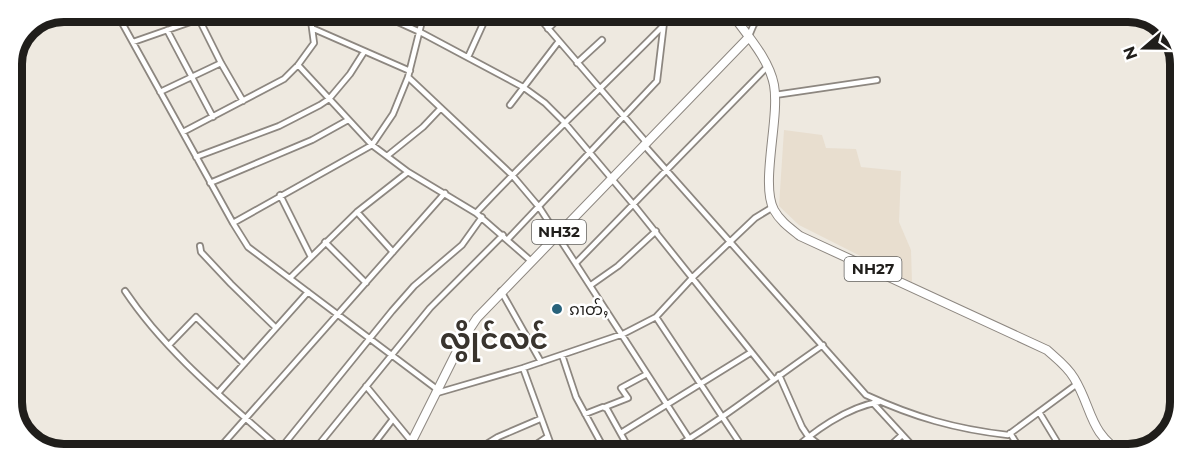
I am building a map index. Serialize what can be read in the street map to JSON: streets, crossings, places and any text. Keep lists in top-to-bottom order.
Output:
{
  "streets": {
    "highway": ["NH32", "NH27"]
  },
  "districts": ["လွိုင်လင်"],
  "places": ["ၵၢတ်ႇ"],
  "north": "left"
}
